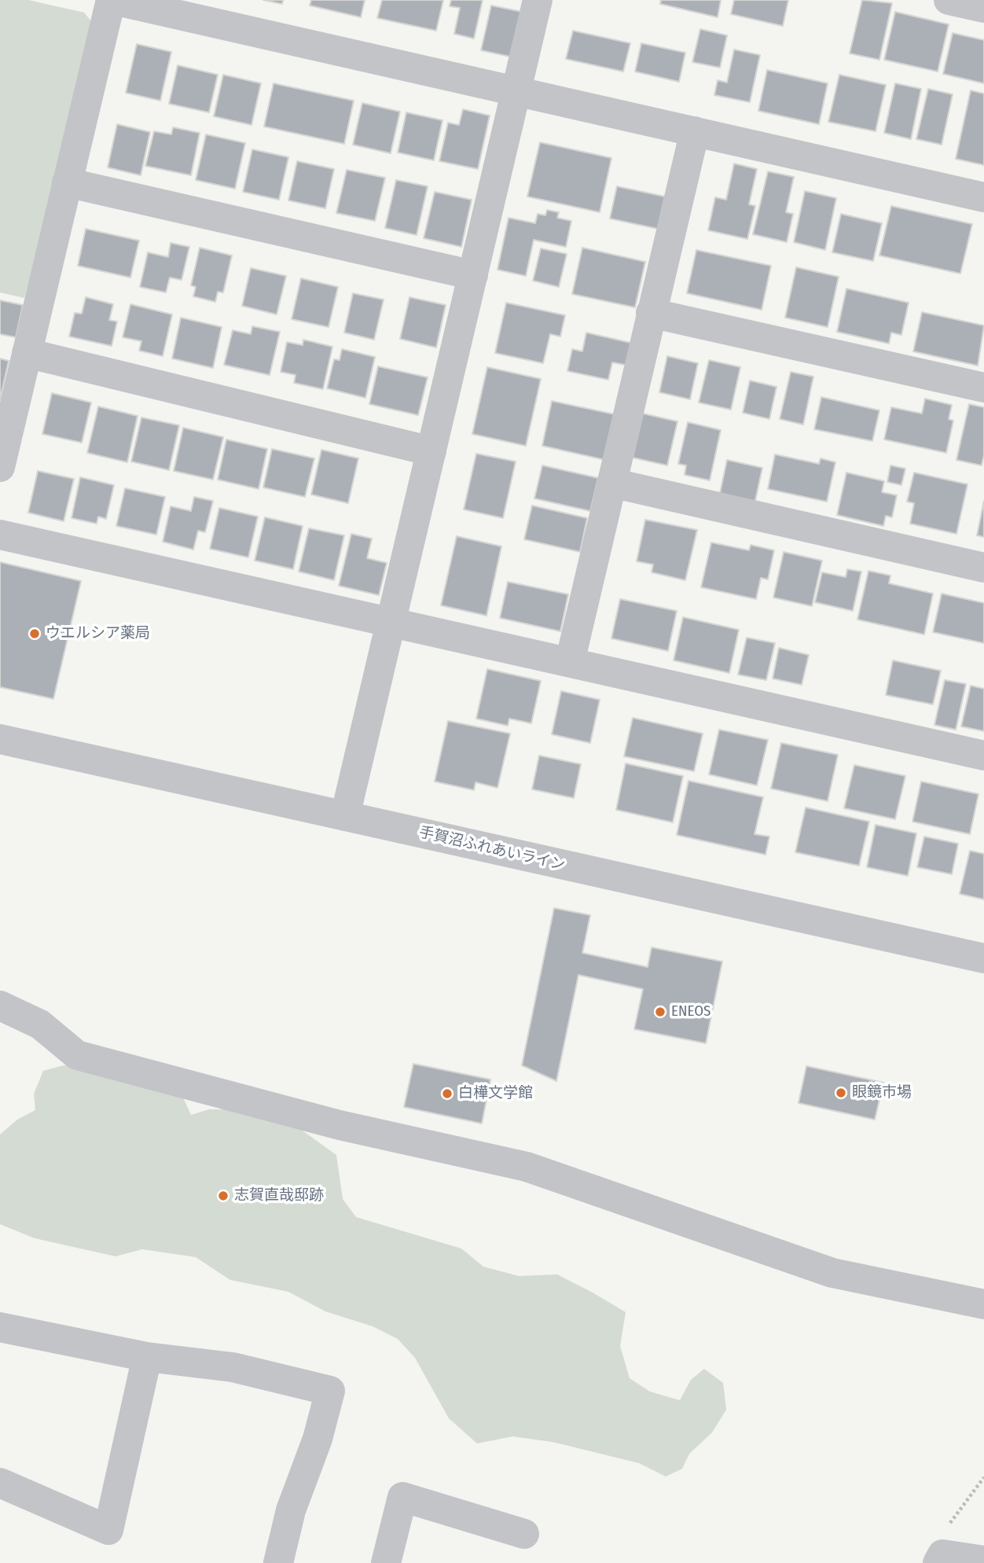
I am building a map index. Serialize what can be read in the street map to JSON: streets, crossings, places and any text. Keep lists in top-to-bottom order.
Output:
{
  "streets": {
    "street": ["手賀沼ふれあいライン"]
  },
  "places": [
    "ウエルシア薬局",
    "ENEOS",
    "眼鏡市場",
    "白樺文学館",
    "志賀直哉邸跡"
  ]
}
